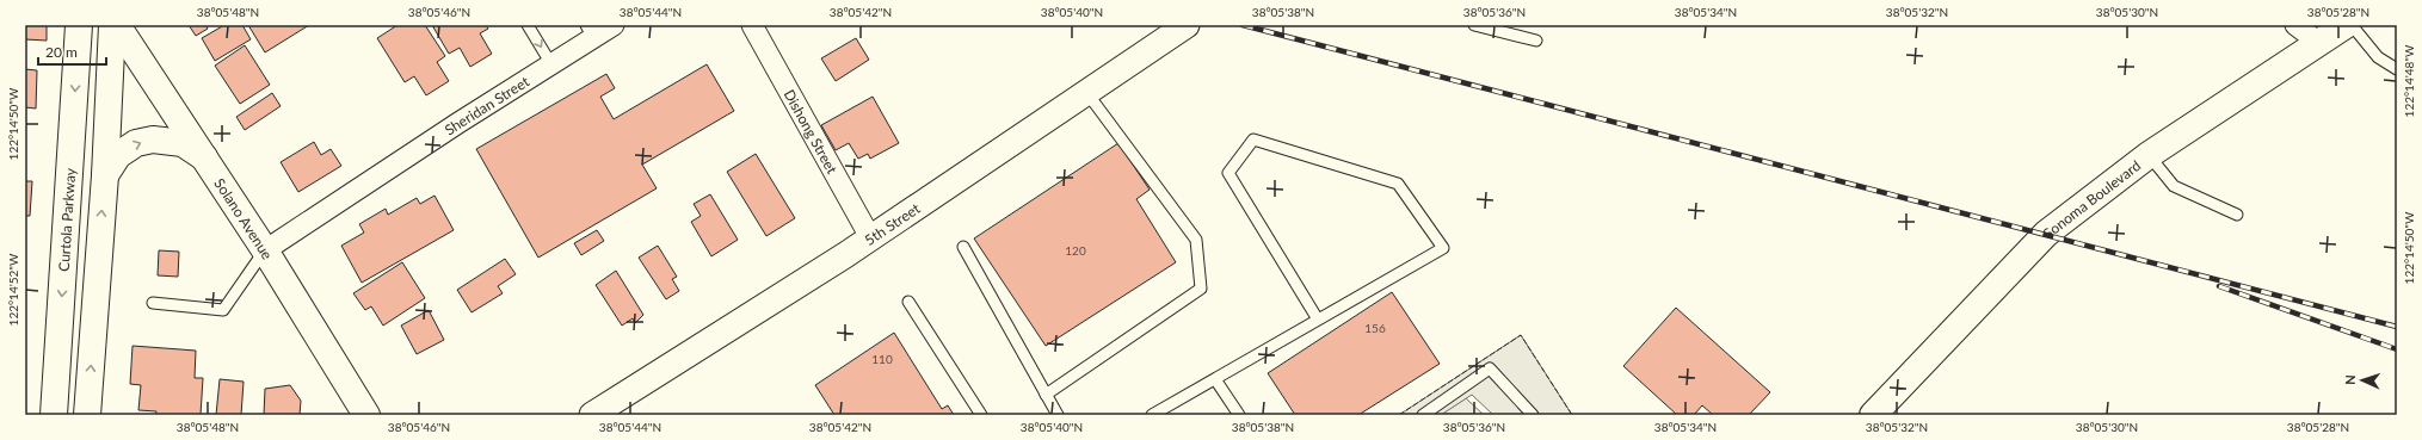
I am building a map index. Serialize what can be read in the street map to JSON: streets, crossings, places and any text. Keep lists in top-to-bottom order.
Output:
{
  "streets": {
    "main road": ["Sonoma Boulevard", "Solano Avenue", "Curtola Parkway"],
    "street": ["Sheridan Street", "Dishong Street", "5th Street"]
  },
  "crossings": [
    ["Sheridan Street", "Solano Avenue"],
    ["Dishong Street", "5th Street"]
  ],
  "house_numbers": ["120", "156", "110"],
  "scale_bar": "20 m",
  "north": "left",
  "coordinates": [
    "38°05'48\"N",
    "38°05'46\"N",
    "38°05'44\"N",
    "38°05'42\"N",
    "38°05'40\"N",
    "38°05'38\"N",
    "38°05'36\"N",
    "38°05'34\"N",
    "38°05'32\"N",
    "38°05'30\"N",
    "38°05'28\"N",
    "122°14'48\"W",
    "122°14'50\"W",
    "122°14'52\"W"
  ]
}
